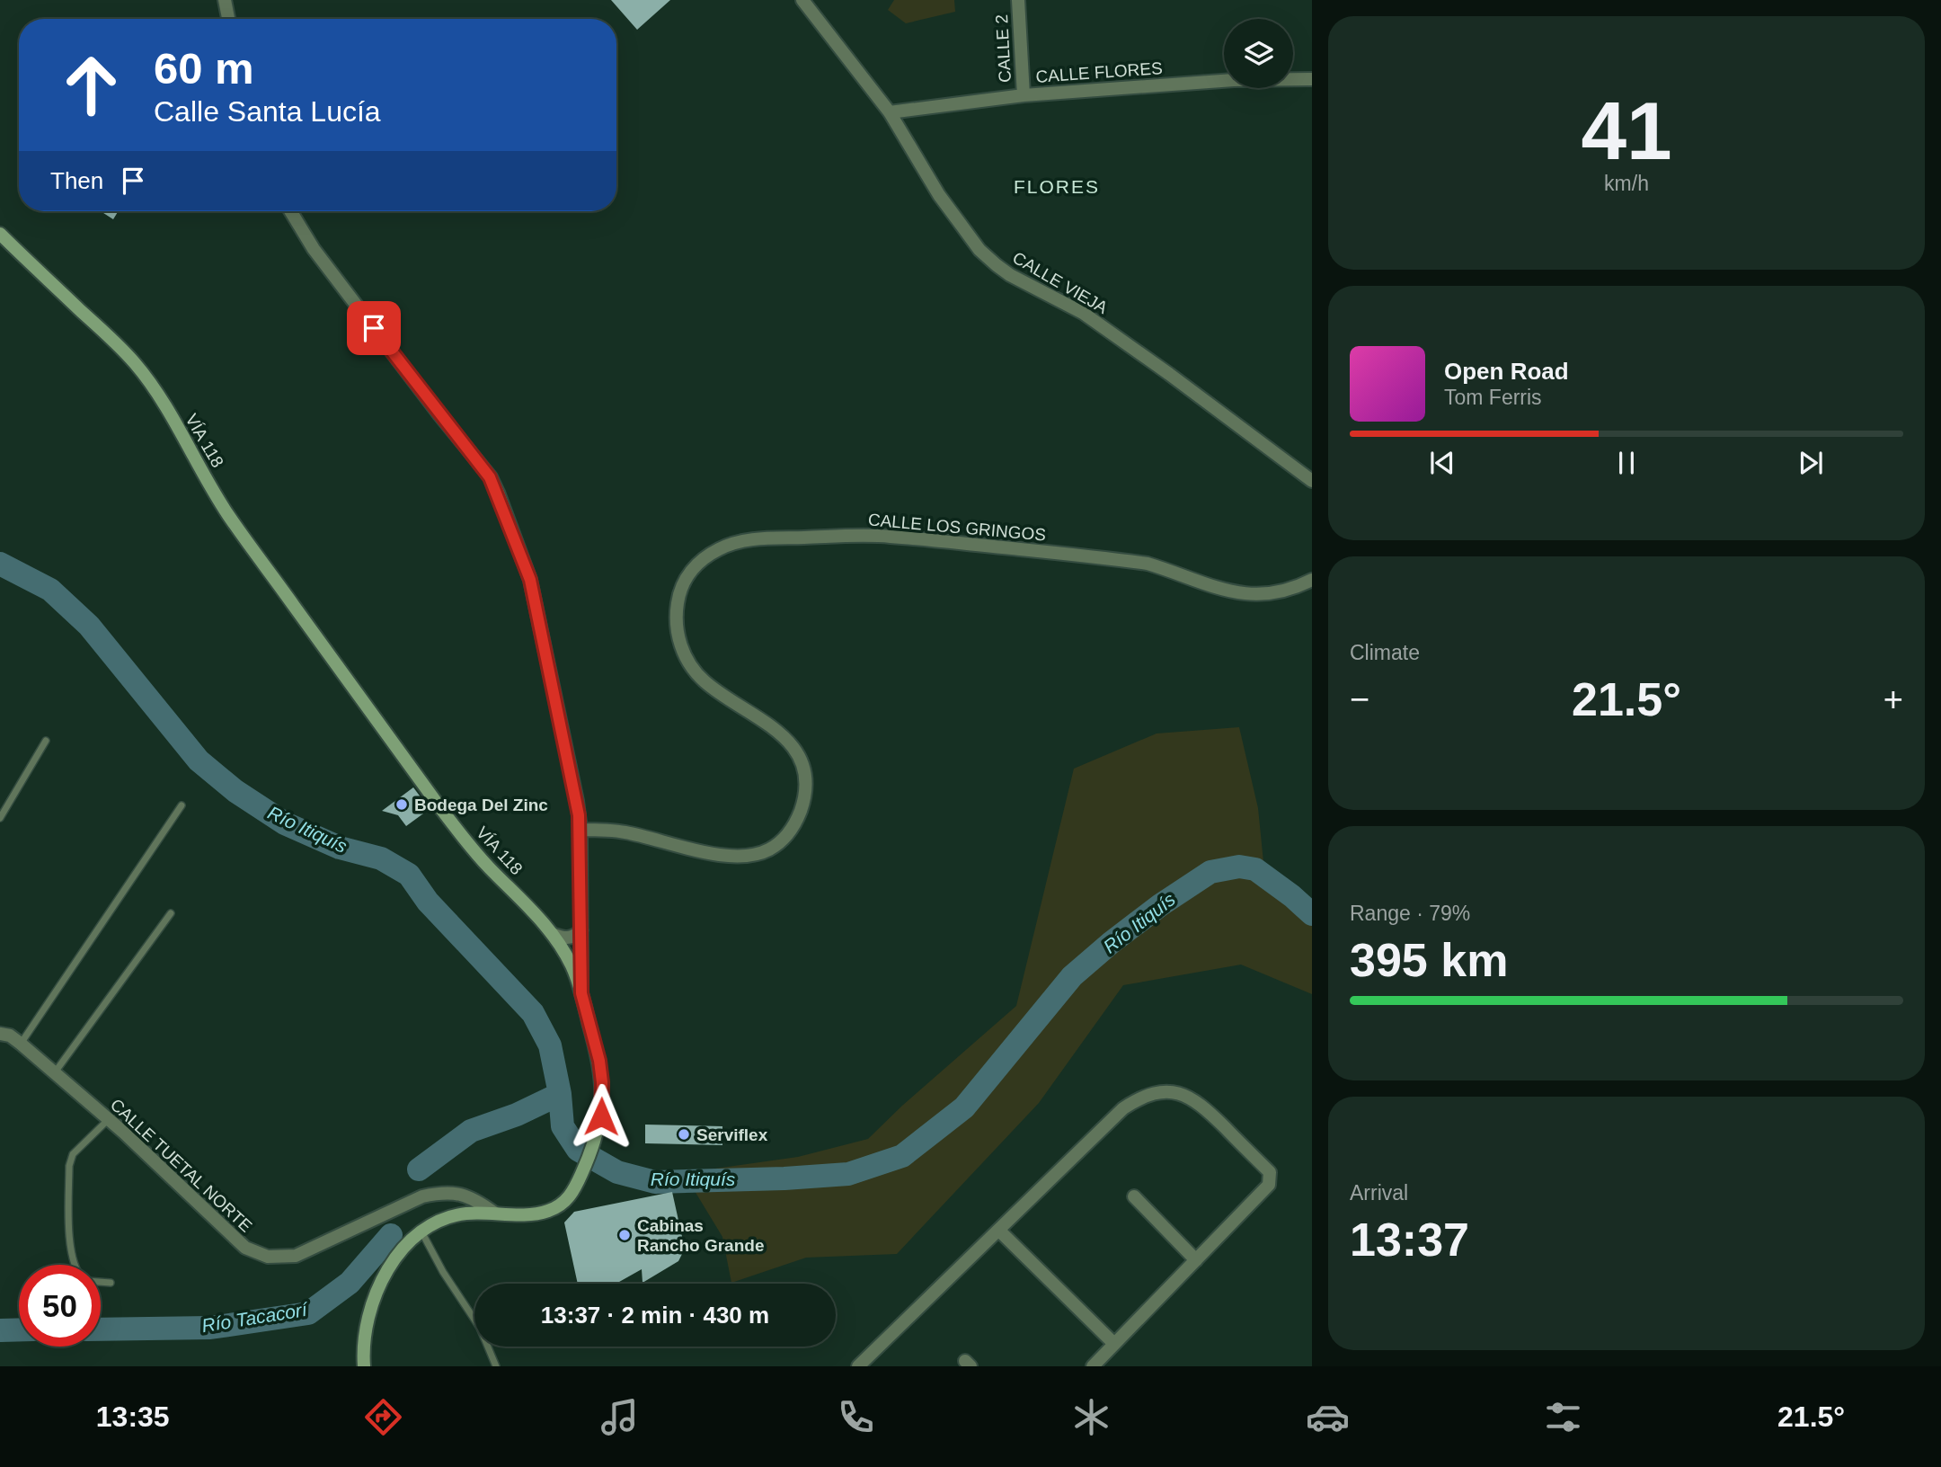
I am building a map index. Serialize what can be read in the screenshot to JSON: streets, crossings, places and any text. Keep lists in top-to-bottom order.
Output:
{
  "streets": {
    "main road": ["VÍA 118"],
    "street": [
      "CALLE 2",
      "CALLE FLORES",
      "CALLE VIEJA",
      "CALLE LOS GRINGOS",
      "CALLE TUETAL NORTE"
    ]
  },
  "crossings": [
    ["CALLE 2", "CALLE FLORES"],
    ["CALLE FLORES", "CALLE VIEJA"],
    ["VÍA 118", "CALLE TUETAL NORTE"]
  ],
  "districts": ["FLORES"],
  "water": ["Río Itiquís", "Río Tacacorí"],
  "places": ["Bodega Del Zinc", "Serviflex", "Cabinas Rancho Grande"],
  "page": {
    "tile": [
      ["41", "km/h"],
      "Climate",
      ["Range · 79%", "395 km"],
      ["Arrival", "13:37"]
    ],
    "turn": ["60 m", "Calle Santa Lucía"],
    "then": "Then",
    "song": ["Open Road", "Tom Ferris"],
    "heat": ["−", "21.5°", "+"],
    "limit": "50",
    "trip": "13:37 · 2 min · 430 m",
    "tabs": ["13:35", "21.5°"]
  }
}
